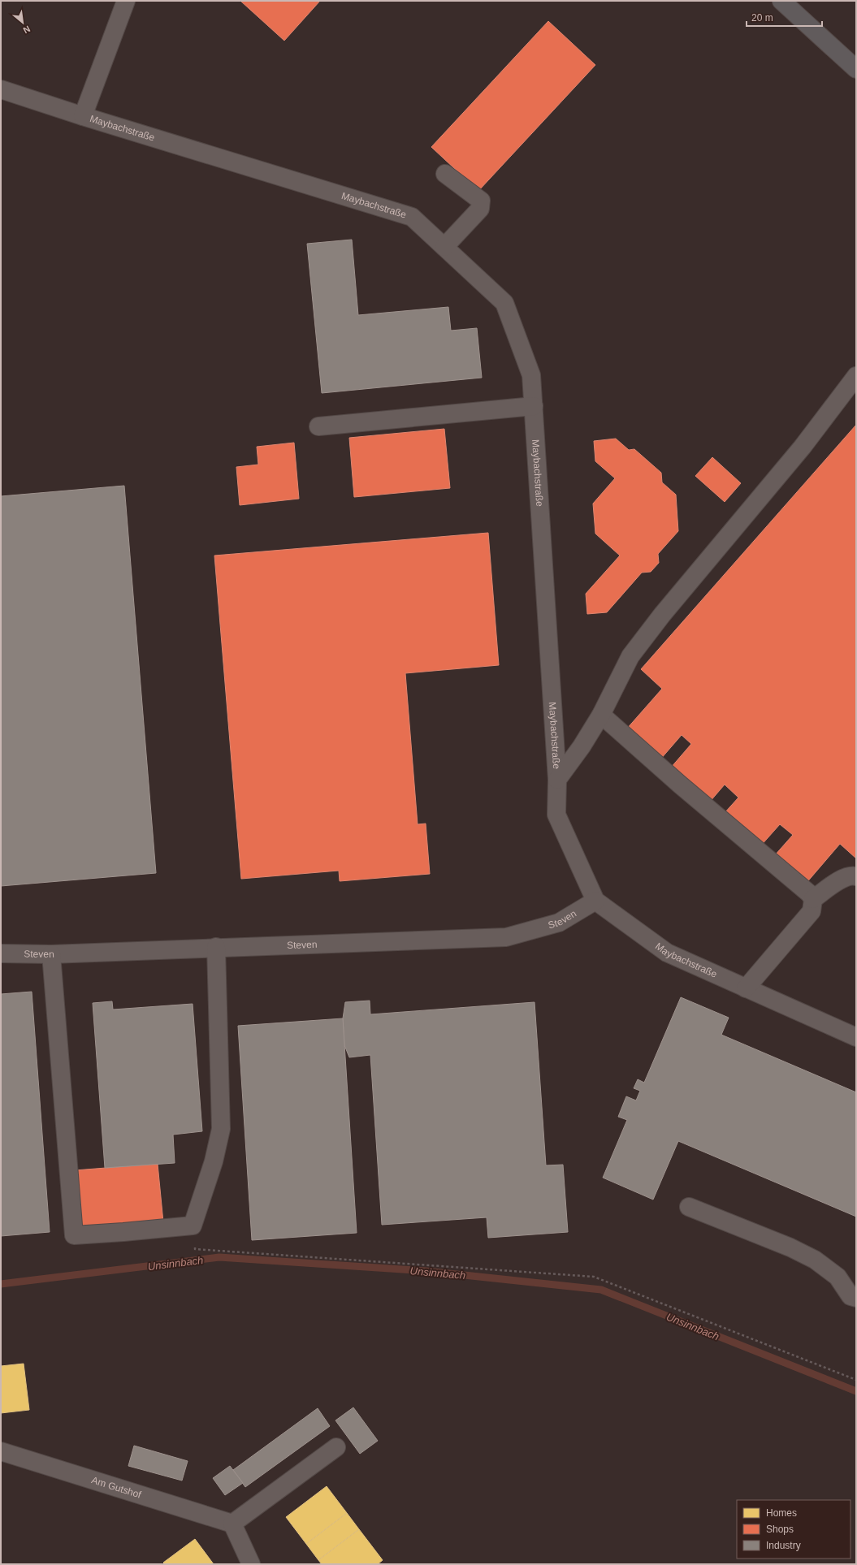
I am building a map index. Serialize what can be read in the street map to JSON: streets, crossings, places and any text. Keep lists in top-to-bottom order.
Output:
{
  "streets": {
    "street": ["Maybachstraße", "Steven", "Am Gutshof"]
  },
  "crossings": [
    ["Maybachstraße", "Steven"]
  ],
  "water": ["Unsinnbach"],
  "legend": ["Homes", "Shops", "Industry"],
  "scale_bar": "20 m",
  "north": "bottom right"
}
